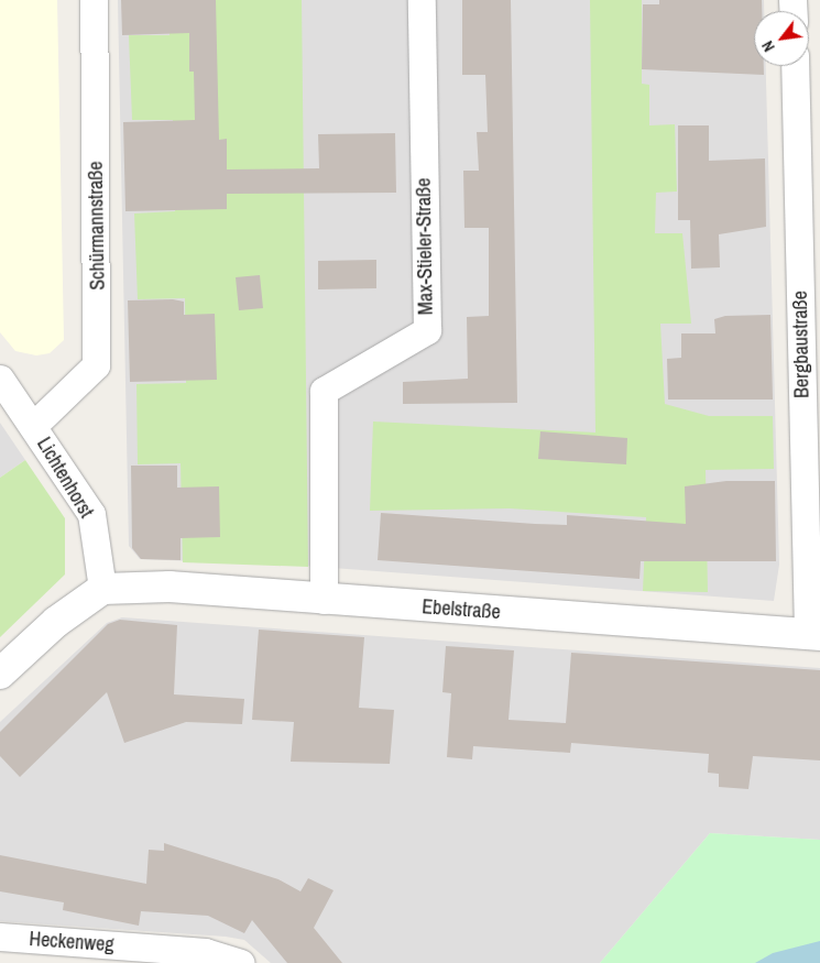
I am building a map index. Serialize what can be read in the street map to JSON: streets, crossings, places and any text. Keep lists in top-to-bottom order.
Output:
{
  "streets": {
    "street": [
      "Schürmannstraße",
      "Max-Stieler-Straße",
      "Bergbaustraße",
      "Lichtenhorst",
      "Ebelstraße",
      "Heckenweg"
    ]
  },
  "crossings": [
    ["Schürmannstraße", "Lichtenhorst"],
    ["Max-Stieler-Straße", "Ebelstraße"],
    ["Bergbaustraße", "Ebelstraße"],
    ["Lichtenhorst", "Ebelstraße"]
  ],
  "north": "bottom left"
}
